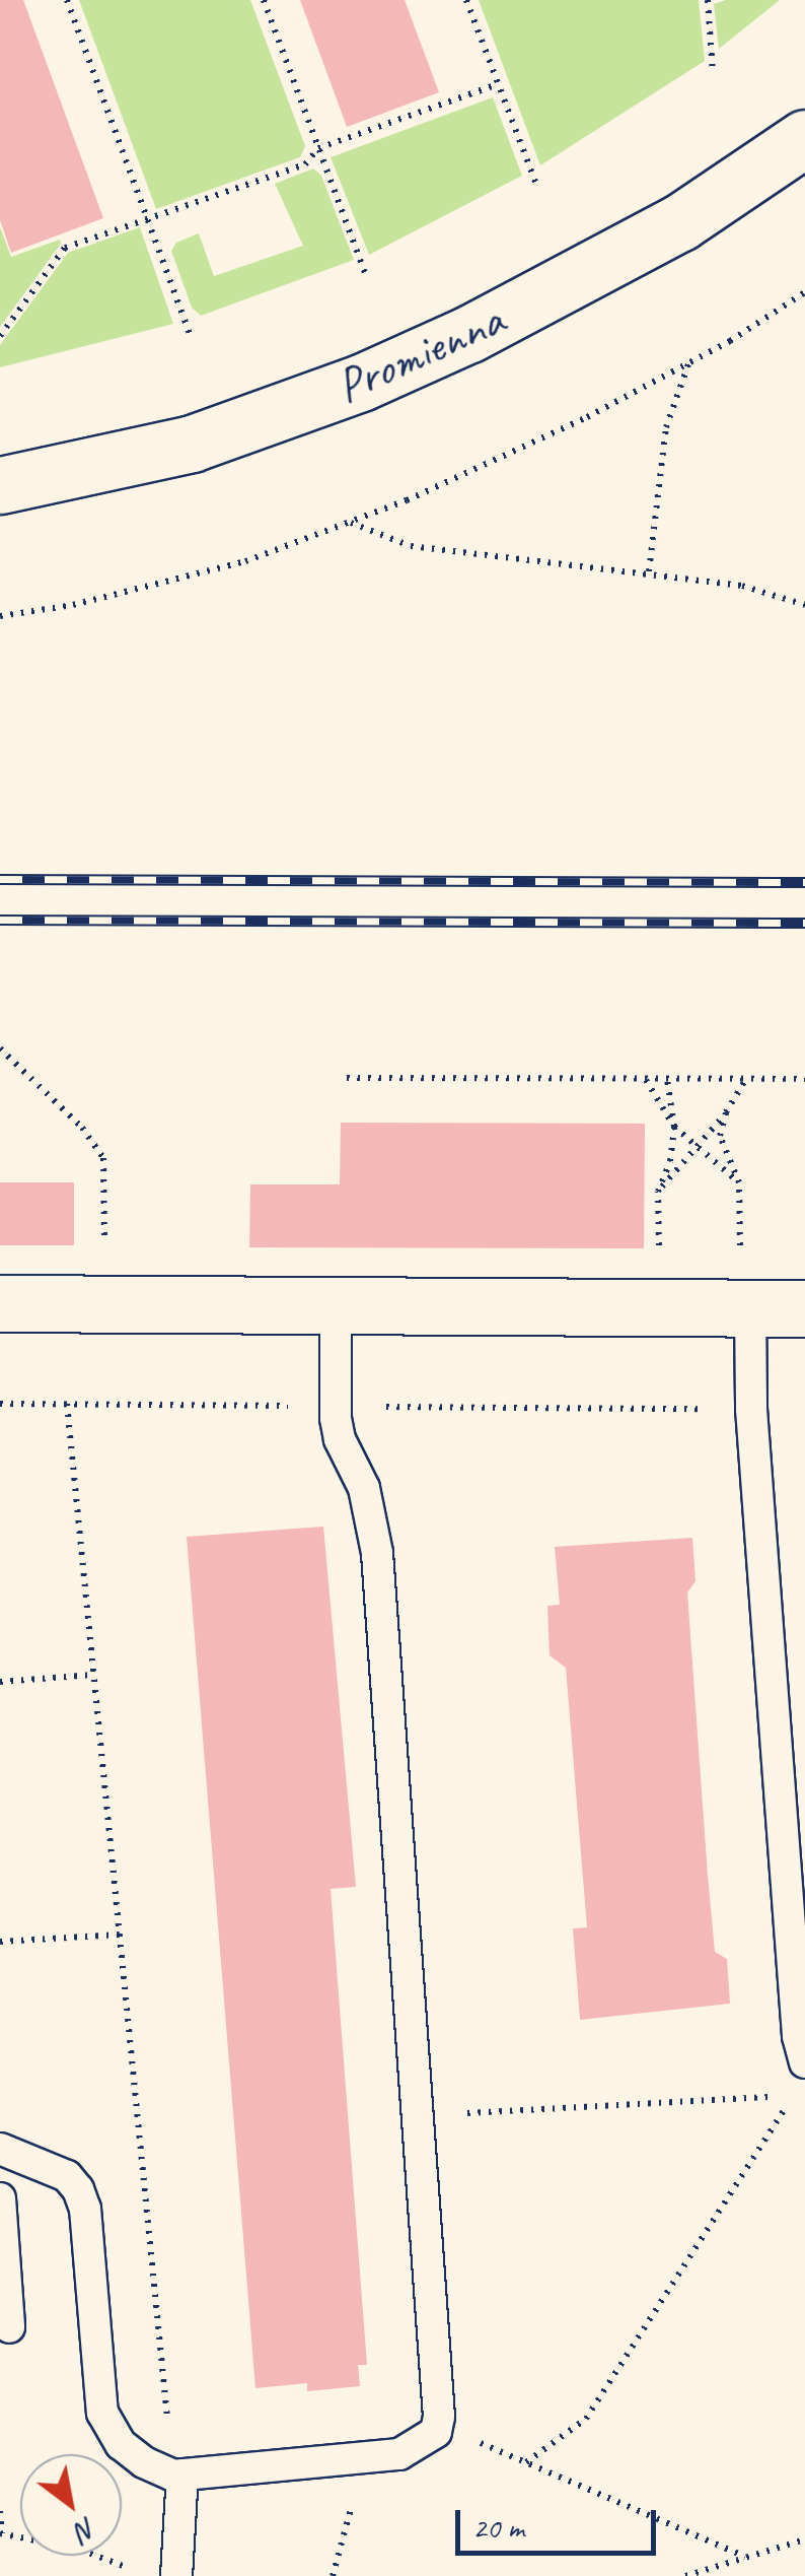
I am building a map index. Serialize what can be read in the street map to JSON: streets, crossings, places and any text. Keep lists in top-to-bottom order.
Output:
{
  "streets": {
    "street": ["Promienna"]
  },
  "scale_bar": "20 m",
  "north": "bottom right"
}
